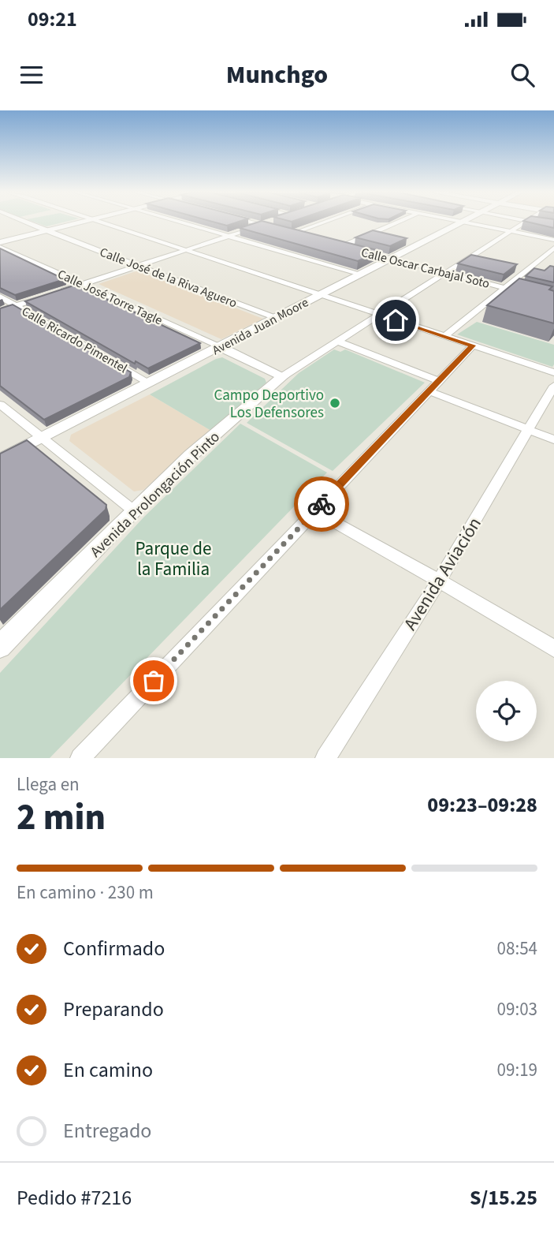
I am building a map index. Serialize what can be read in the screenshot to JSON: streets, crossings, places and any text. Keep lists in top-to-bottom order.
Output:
{
  "streets": {
    "street": [
      "Calle Oscar Carbajal Soto",
      "Calle José de la Riva Aguero",
      "Calle José Torre Tagle",
      "Avenida Juan Moore",
      "Calle Ricardo Pimentel",
      "Avenida Prolongación Pinto",
      "Avenida Aviación"
    ]
  },
  "crossings": [
    ["Calle Oscar Carbajal Soto", "Avenida Juan Moore"],
    ["Calle Oscar Carbajal Soto", "Avenida Prolongación Pinto"],
    ["Calle José de la Riva Aguero", "Avenida Juan Moore"],
    ["Calle José Torre Tagle", "Avenida Juan Moore"],
    ["Avenida Juan Moore", "Calle Ricardo Pimentel"]
  ],
  "parks": ["Parque de la Familia"],
  "places": ["Campo Deportivo Los Defensores"],
  "page": {
    "status": "09:21",
    "header": "Munchgo",
    "heading": ["2 min", "Llega en", "09:23–09:28"],
    "panel": ["Pedido #7216", "S/15.25"],
    "bar": "En camino · 230 m",
    "list": [
      ["Confirmado", "08:54"],
      ["Preparando", "09:03"],
      ["En camino", "09:19"],
      "Entregado"
    ]
  }
}
